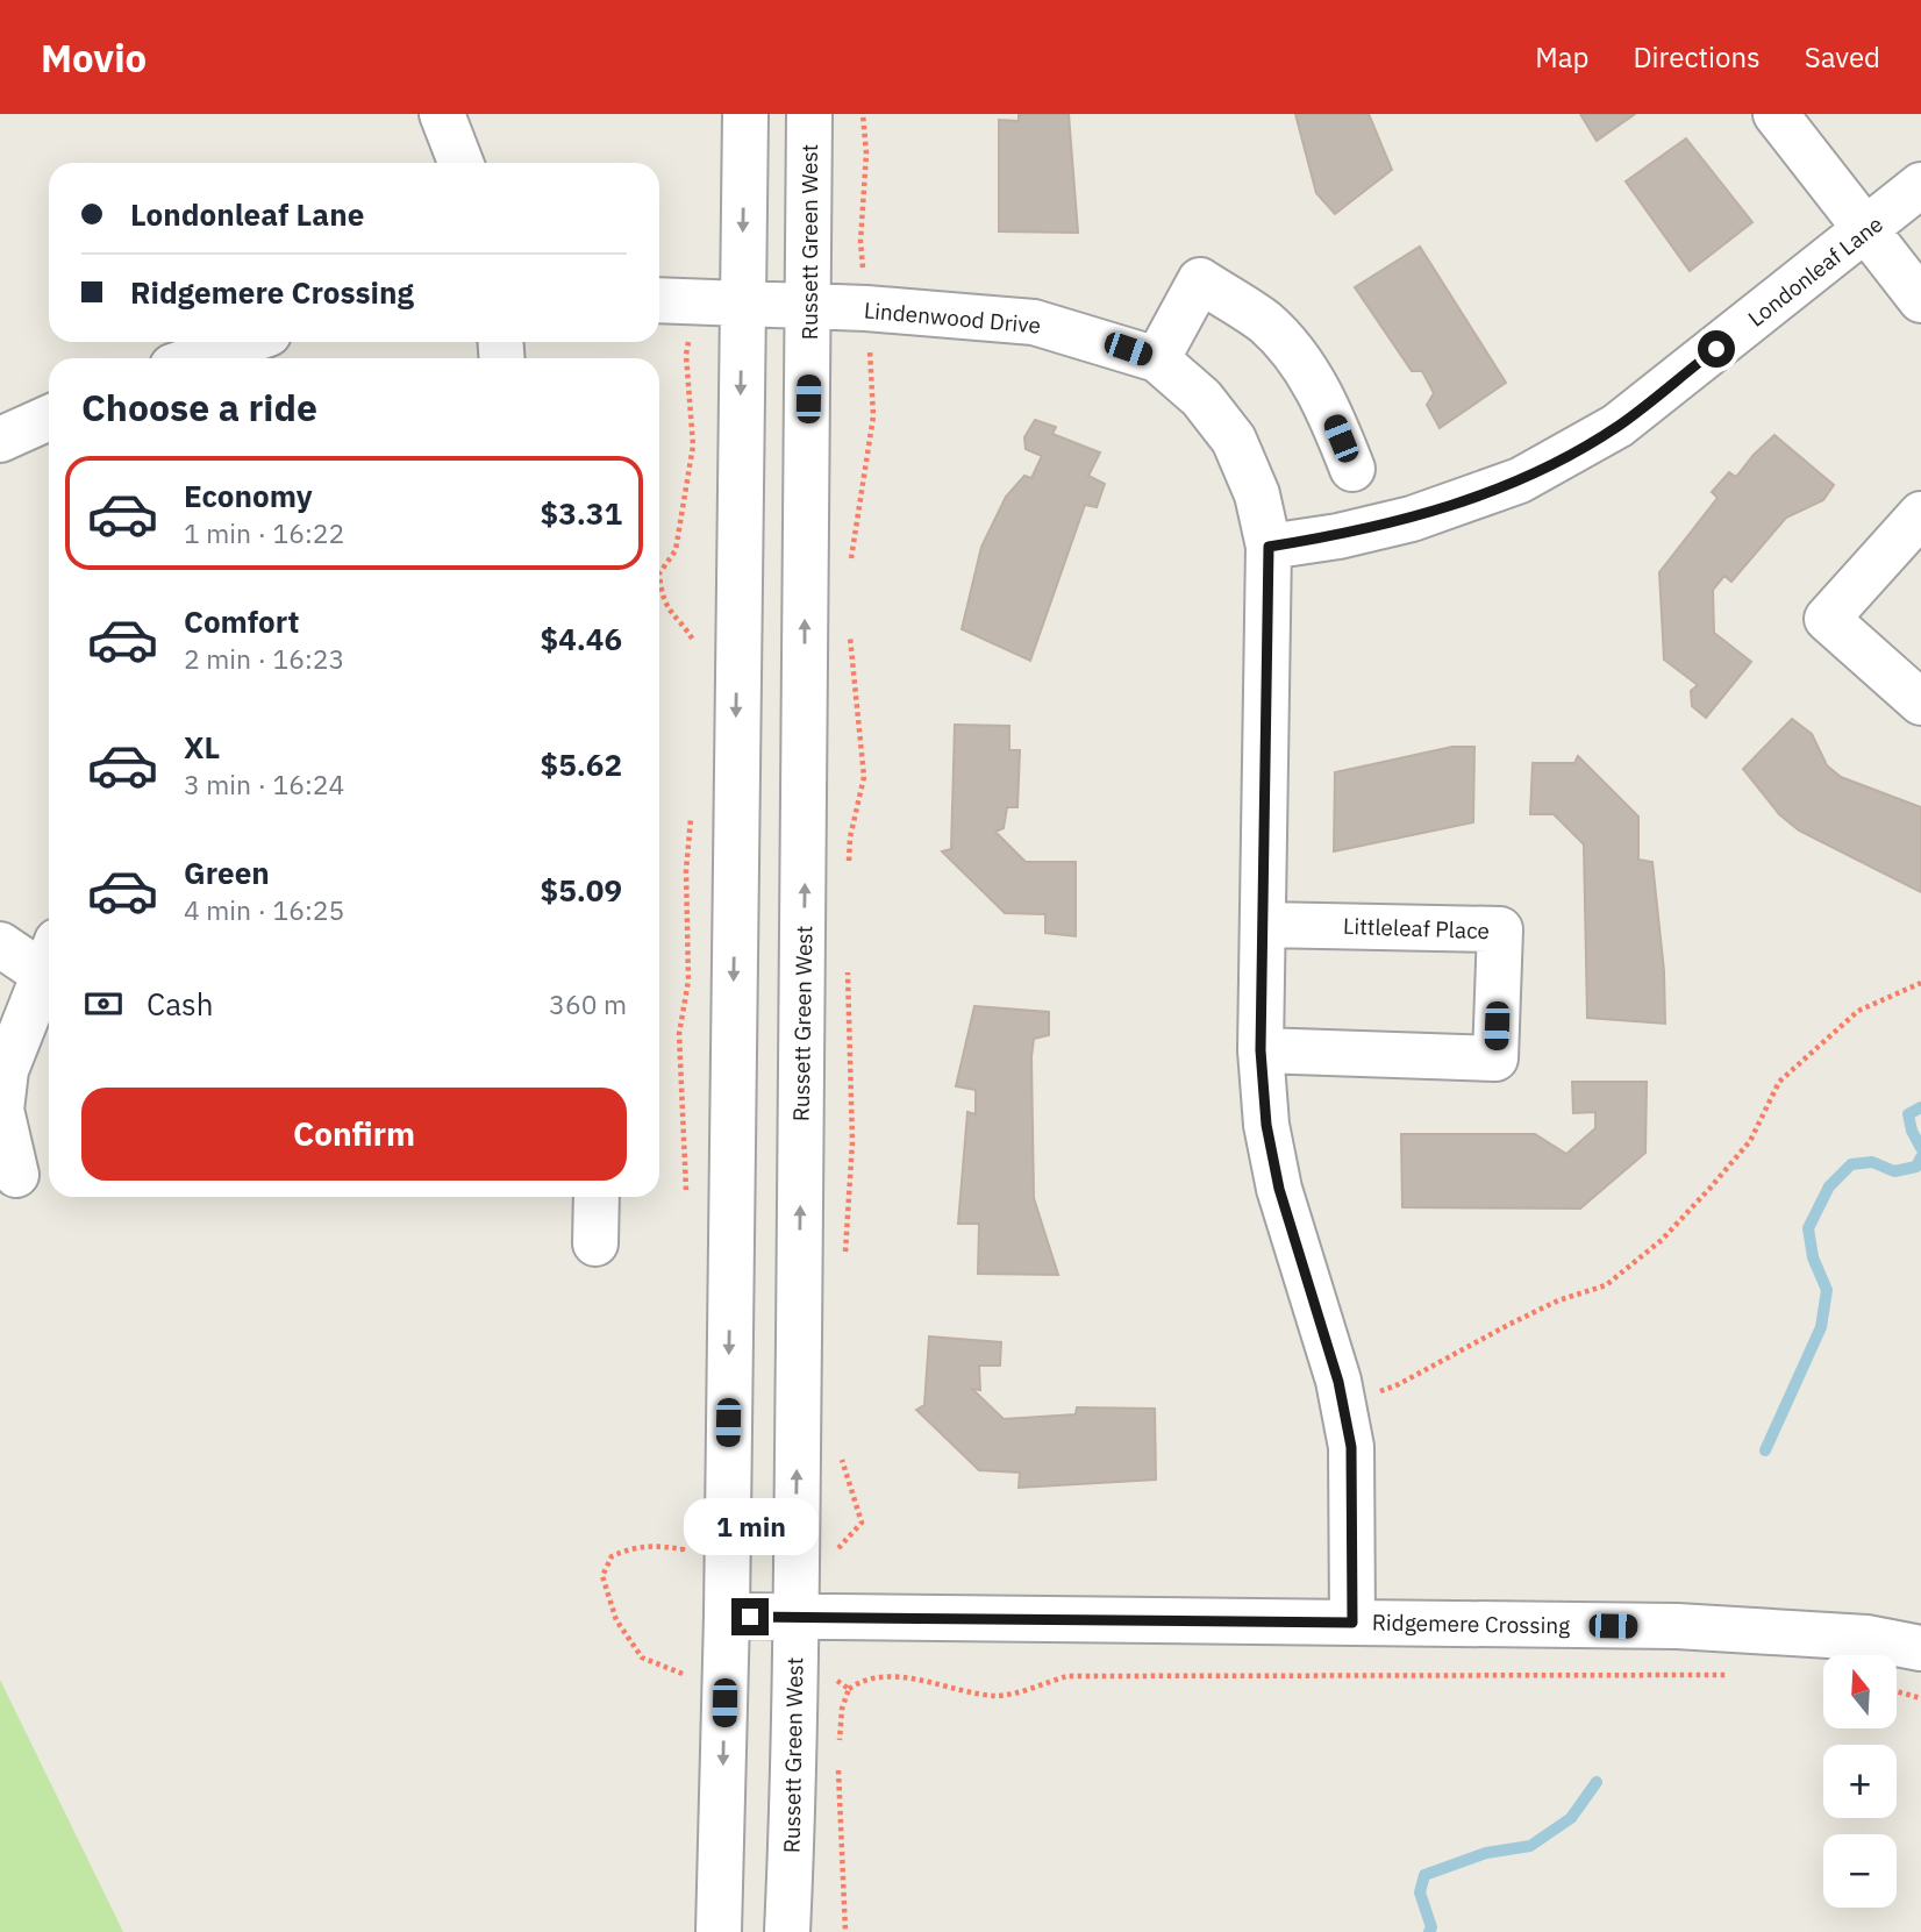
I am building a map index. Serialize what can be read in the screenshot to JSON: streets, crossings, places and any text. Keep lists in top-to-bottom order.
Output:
{
  "streets": {
    "street": [
      "Russett Green West",
      "Londonleaf Lane",
      "Lindenwood Drive",
      "Littleleaf Place",
      "Ridgemere Crossing"
    ]
  },
  "crossings": [
    ["Russett Green West", "Lindenwood Drive"],
    ["Russett Green West", "Ridgemere Crossing"],
    ["Londonleaf Lane", "Lindenwood Drive"],
    ["Lindenwood Drive", "Littleleaf Place"],
    ["Lindenwood Drive", "Ridgemere Crossing"]
  ],
  "north": "top",
  "page": {
    "header": "Movio",
    "nav": ["Map", "Directions", "Saved"],
    "banner": ["Londonleaf Lane", "Ridgemere Crossing"],
    "heading": "Choose a ride",
    "list": [
      {
        "name": "Economy",
        "note": "1 min · 16:22",
        "value": "$3.31"
      },
      {
        "name": "Comfort",
        "note": "2 min · 16:23",
        "value": "$4.46"
      },
      {
        "name": "XL",
        "note": "3 min · 16:24",
        "value": "$5.62"
      },
      {
        "name": "Green",
        "note": "4 min · 16:25",
        "value": "$5.09"
      }
    ],
    "pay": ["Cash", "360 m"],
    "buttons": "Confirm",
    "bubble": "1 min",
    "map_buttons": ["+", "−"]
  }
}
